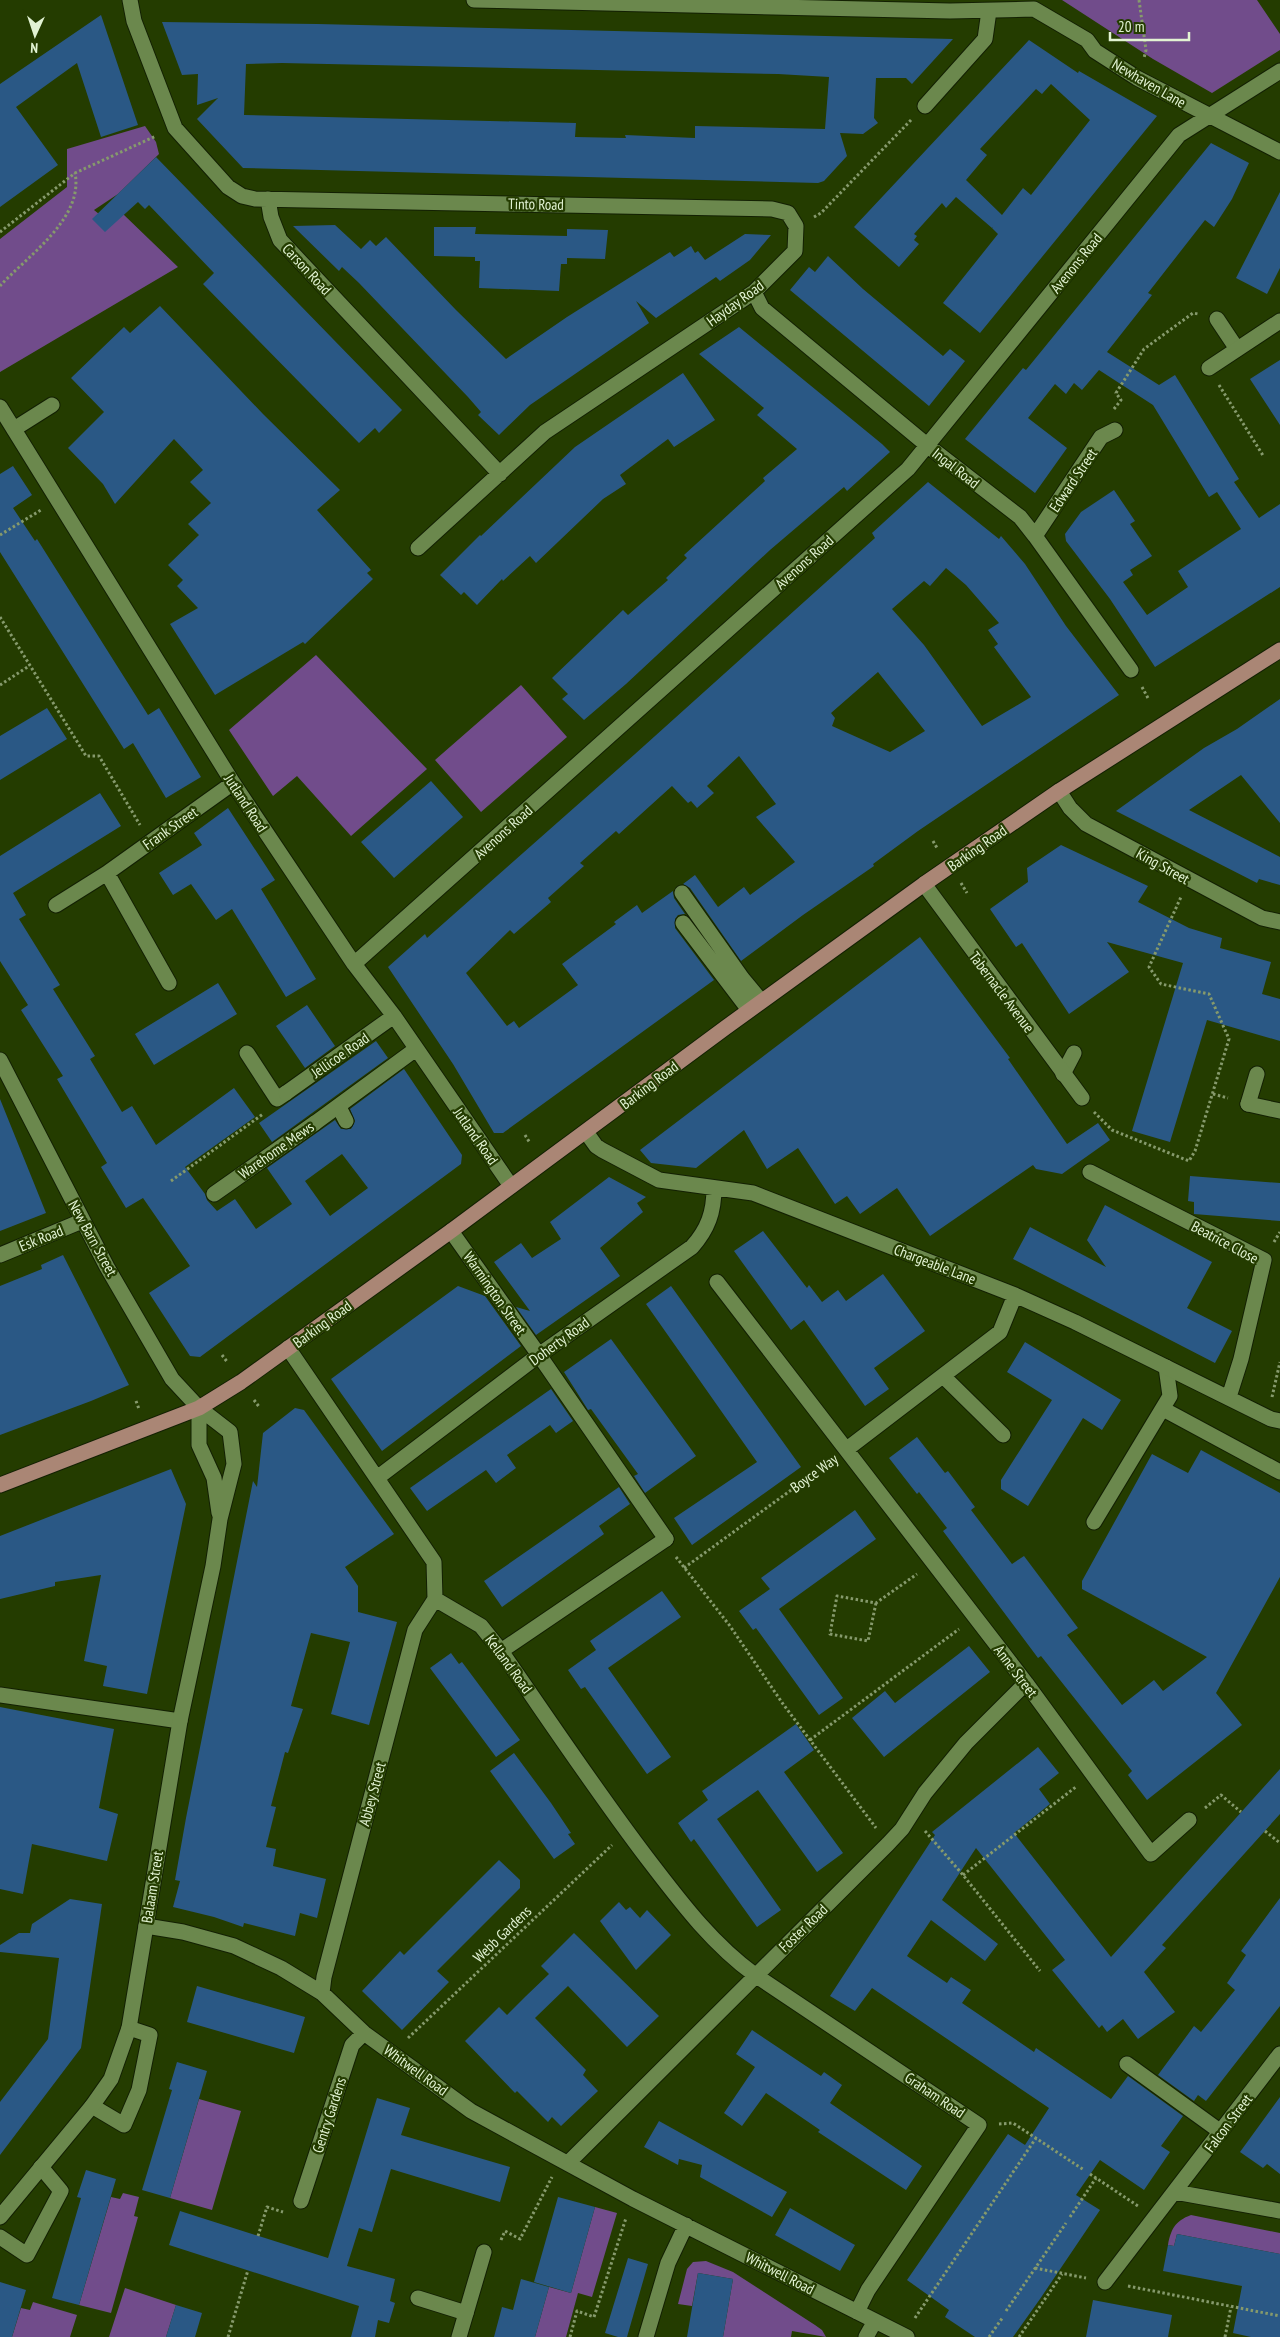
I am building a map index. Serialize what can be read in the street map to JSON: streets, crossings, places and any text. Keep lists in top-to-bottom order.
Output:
{
  "streets": {
    "main road": ["Barking Road"],
    "street": [
      "Newhaven Lane",
      "Tinto Road",
      "Avenons Road",
      "Carson Road",
      "Hayday Road",
      "Ingal Road",
      "Edward Street",
      "Jutland Road",
      "Frank Street",
      "King Street",
      "Tabernacle Avenue",
      "Jellicoe Road",
      "Warehome Mews",
      "Esk Road",
      "New Barn Street",
      "Beatrice Close",
      "Chargeable Lane",
      "Warmington Street",
      "Doherty Road",
      "Boyce Way",
      "Kelland Road",
      "Anne Street",
      "Abbey Street",
      "Balaam Street",
      "Foster Road",
      "Whitwell Road",
      "Graham Road",
      "Gentry Gardens",
      "Falcon Street"
    ],
    "path": ["Webb Gardens"]
  },
  "crossings": [
    ["Newhaven Lane", "Avenons Road"],
    ["Tinto Road", "Carson Road"],
    ["Tinto Road", "Hayday Road"],
    ["Avenons Road", "Ingal Road"],
    ["Avenons Road", "Jutland Road"],
    ["Carson Road", "Hayday Road"],
    ["Hayday Road", "Ingal Road"],
    ["Ingal Road", "Edward Street"],
    ["Jutland Road", "Frank Street"],
    ["Jutland Road", "Barking Road"],
    ["Jutland Road", "Jellicoe Road"],
    ["Jutland Road", "Warehome Mews"],
    ["Barking Road", "King Street"],
    ["Barking Road", "Tabernacle Avenue"],
    ["Barking Road", "New Barn Street"],
    ["Barking Road", "Chargeable Lane"],
    ["Barking Road", "Warmington Street"],
    ["Barking Road", "Balaam Street"],
    ["Esk Road", "New Barn Street"],
    ["New Barn Street", "Balaam Street"],
    ["Beatrice Close", "Chargeable Lane"],
    ["Chargeable Lane", "Doherty Road"],
    ["Chargeable Lane", "Boyce Way"],
    ["Warmington Street", "Doherty Road"],
    ["Boyce Way", "Anne Street"],
    ["Kelland Road", "Abbey Street"],
    ["Kelland Road", "Foster Road"],
    ["Kelland Road", "Webb Gardens"],
    ["Kelland Road", "Graham Road"],
    ["Anne Street", "Foster Road"],
    ["Abbey Street", "Whitwell Road"],
    ["Balaam Street", "Whitwell Road"],
    ["Foster Road", "Whitwell Road"],
    ["Foster Road", "Graham Road"],
    ["Webb Gardens", "Whitwell Road"],
    ["Whitwell Road", "Graham Road"],
    ["Whitwell Road", "Gentry Gardens"]
  ],
  "scale_bar": "20 m",
  "north": "bottom"
}
